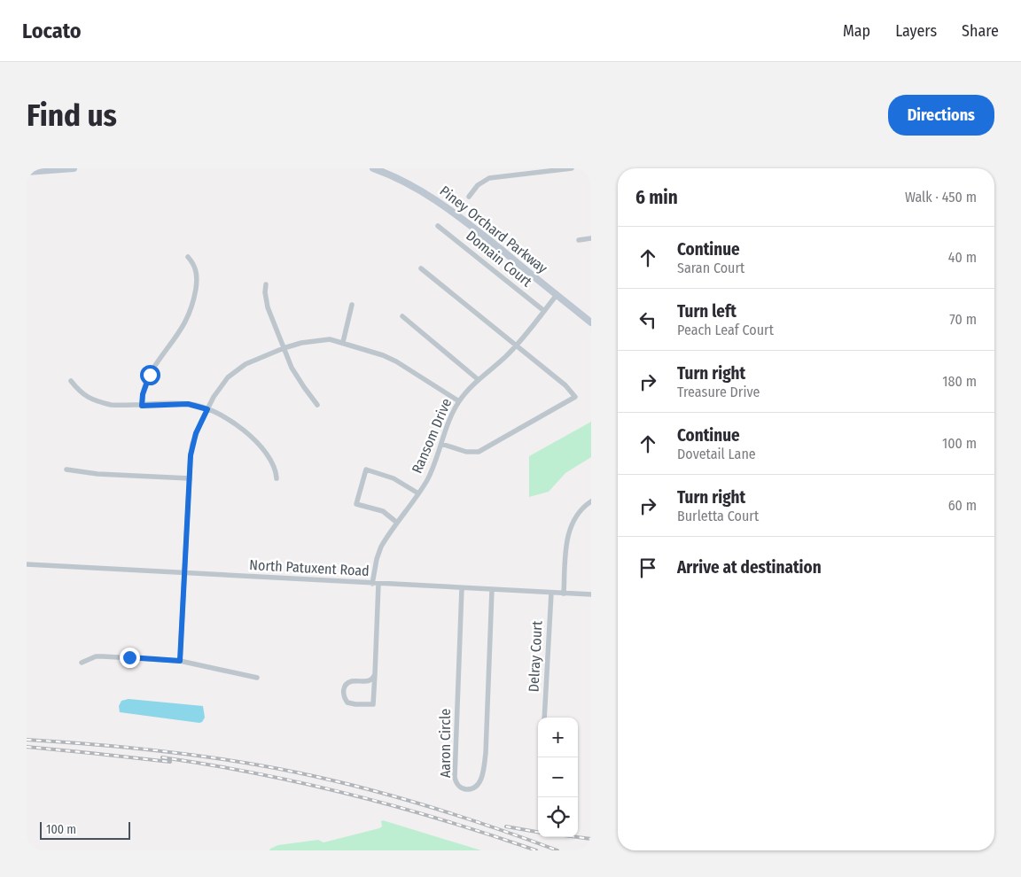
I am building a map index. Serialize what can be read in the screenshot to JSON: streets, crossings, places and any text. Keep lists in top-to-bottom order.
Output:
{
  "streets": {
    "main road": ["Piney Orchard Parkway"],
    "street": [
      "Domain Court",
      "Ransom Drive",
      "North Patuxent Road",
      "Delray Court",
      "Aaron Circle"
    ]
  },
  "crossings": [
    ["Piney Orchard Parkway", "Ransom Drive"],
    ["Domain Court", "Ransom Drive"],
    ["Ransom Drive", "North Patuxent Road"],
    ["North Patuxent Road", "Delray Court"],
    ["North Patuxent Road", "Aaron Circle"]
  ],
  "scale_bar": "100 m",
  "page": {
    "header": "Locato",
    "nav": ["Map", "Layers", "Share"],
    "buttons": "Directions",
    "title": "Find us",
    "heading": ["6 min", "Walk · 450 m"],
    "list": [
      ["Continue", "Saran Court", "40 m"],
      ["Turn left", "Peach Leaf Court", "70 m"],
      ["Turn right", "Treasure Drive", "180 m"],
      ["Continue", "Dovetail Lane", "100 m"],
      ["Turn right", "Burletta Court", "60 m"],
      "Arrive at destination"
    ],
    "map_buttons": ["+", "−"],
    "scale": "100 m"
  }
}
